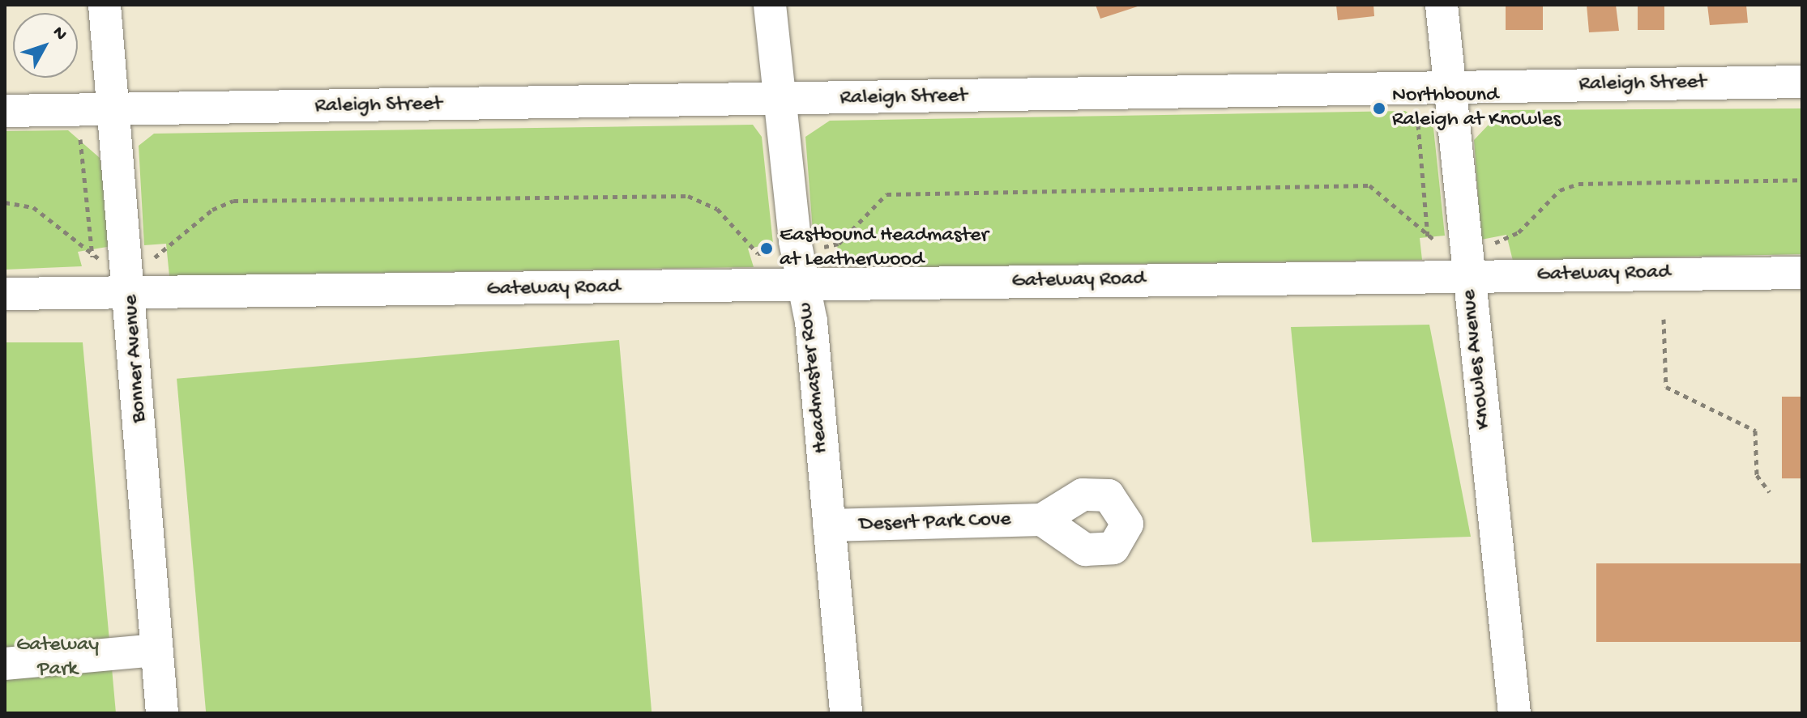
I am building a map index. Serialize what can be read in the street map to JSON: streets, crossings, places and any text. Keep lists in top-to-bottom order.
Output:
{
  "streets": {
    "street": [
      "Raleigh Street",
      "Gateway Road",
      "Bonner Avenue",
      "Knowles Avenue",
      "Headmaster Row",
      "Desert Park Cove"
    ]
  },
  "crossings": [
    ["Raleigh Street", "Bonner Avenue"],
    ["Raleigh Street", "Knowles Avenue"],
    ["Raleigh Street", "Headmaster Row"],
    ["Gateway Road", "Bonner Avenue"],
    ["Gateway Road", "Knowles Avenue"],
    ["Gateway Road", "Headmaster Row"],
    ["Headmaster Row", "Desert Park Cove"]
  ],
  "parks": ["Gateway Park"],
  "places": ["Northbound Raleigh at Knowles", "Eastbound Headmaster at Leatherwood"],
  "north": "top right"
}
